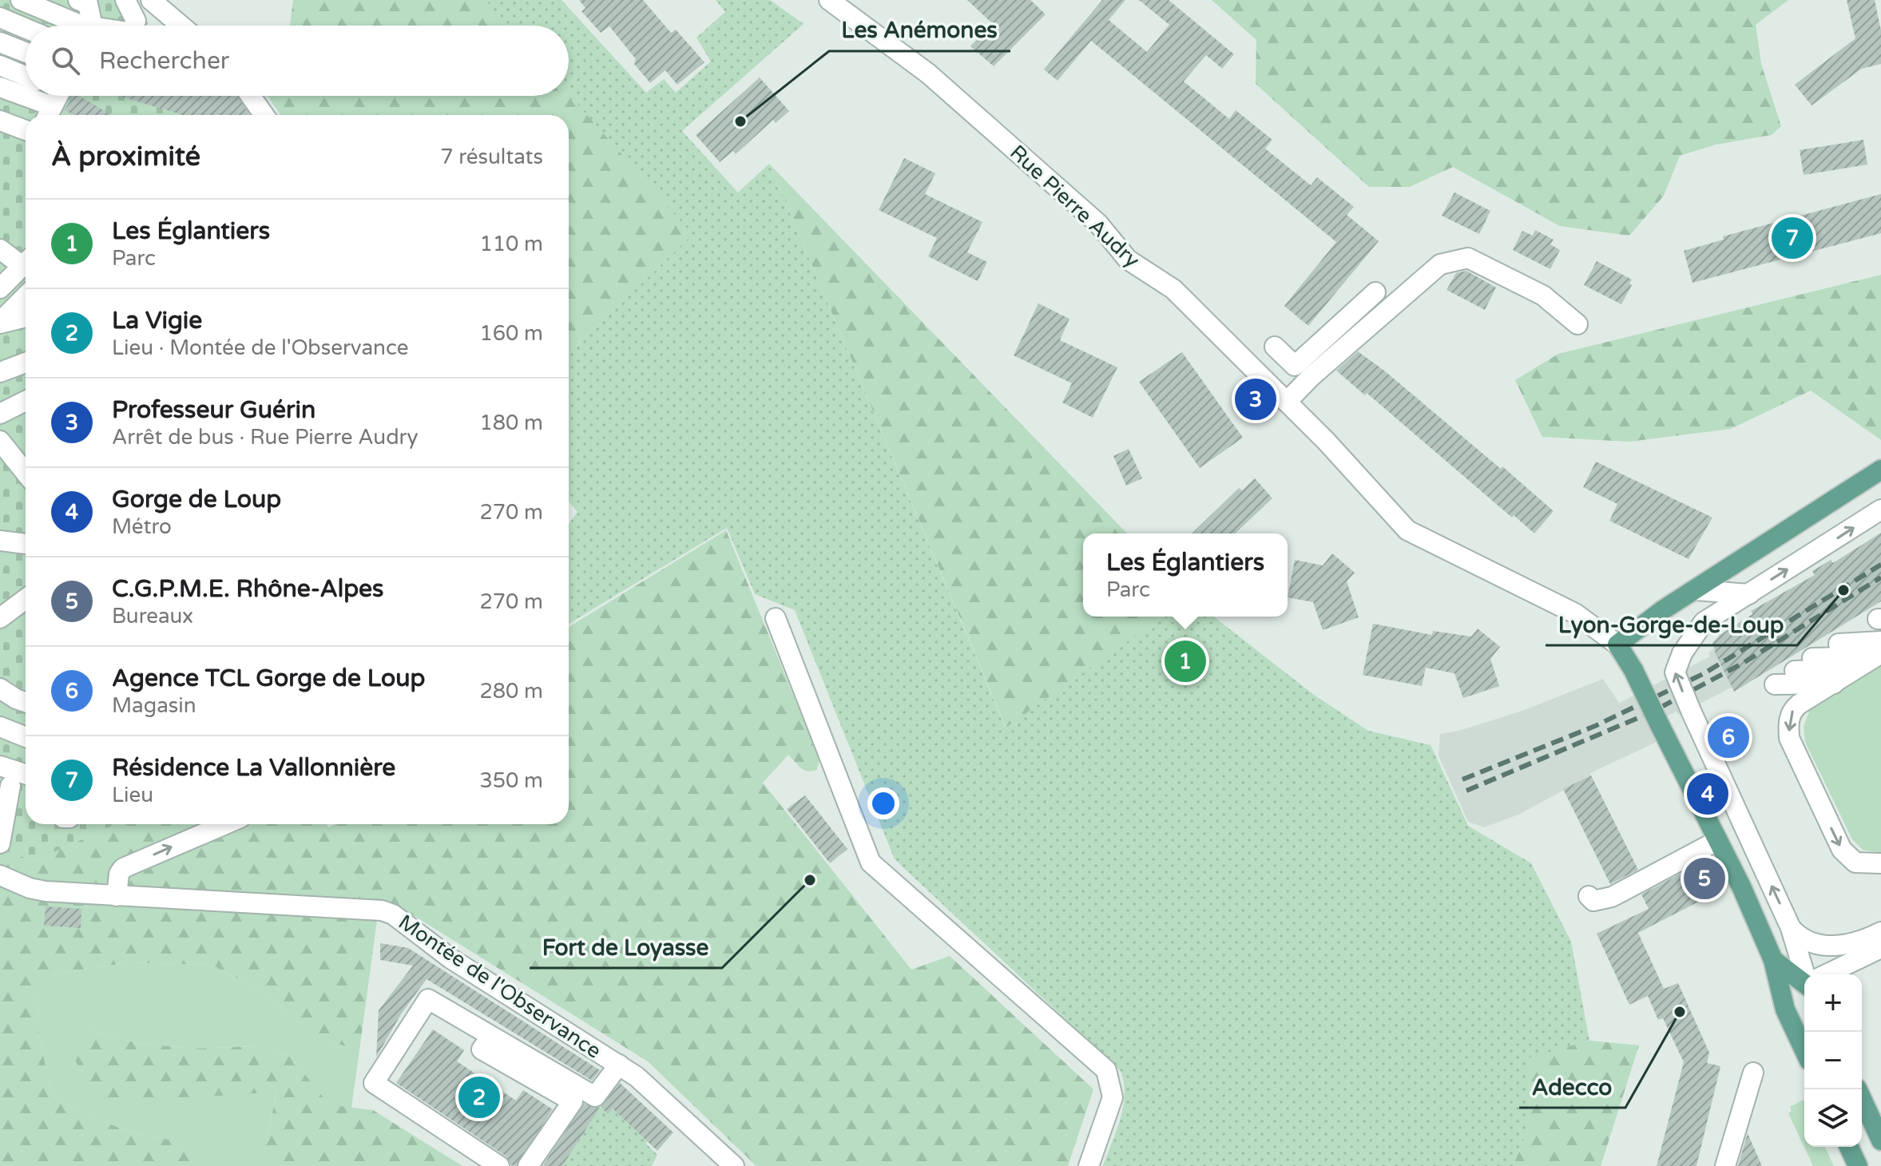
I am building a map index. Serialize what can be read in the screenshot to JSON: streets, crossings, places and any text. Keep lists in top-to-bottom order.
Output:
{
  "streets": {
    "street": ["Rue Pierre Audry", "Montée de l'Observance"]
  },
  "places": [
    "Les Anémones",
    "Lyon-Gorge-de-Loup",
    "Fort de Loyasse",
    "Adecco"
  ],
  "page": {
    "search": "Rechercher",
    "heading": ["À proximité", "7 résultats"],
    "list": [
      {
        "mark": "1",
        "name": "Les Églantiers",
        "note": "Parc",
        "value": "110 m"
      },
      {
        "mark": "2",
        "name": "La Vigie",
        "note": "Lieu · Montée de l'Observance",
        "value": "160 m"
      },
      {
        "mark": "3",
        "name": "Professeur Guérin",
        "note": "Arrêt de bus · Rue Pierre Audry",
        "value": "180 m"
      },
      {
        "mark": "4",
        "name": "Gorge de Loup",
        "note": "Métro",
        "value": "270 m"
      },
      {
        "mark": "5",
        "name": "C.G.P.M.E. Rhône-Alpes",
        "note": "Bureaux",
        "value": "270 m"
      },
      {
        "mark": "6",
        "name": "Agence TCL Gorge de Loup",
        "note": "Magasin",
        "value": "280 m"
      },
      {
        "mark": "7",
        "name": "Résidence La Vallonnière",
        "note": "Lieu",
        "value": "350 m"
      }
    ],
    "pins": [
      "7",
      "3",
      "1",
      "6",
      "4",
      "5",
      "2"
    ],
    "popup": ["Les Églantiers", "Parc"],
    "map_buttons": ["+", "−"]
  }
}
